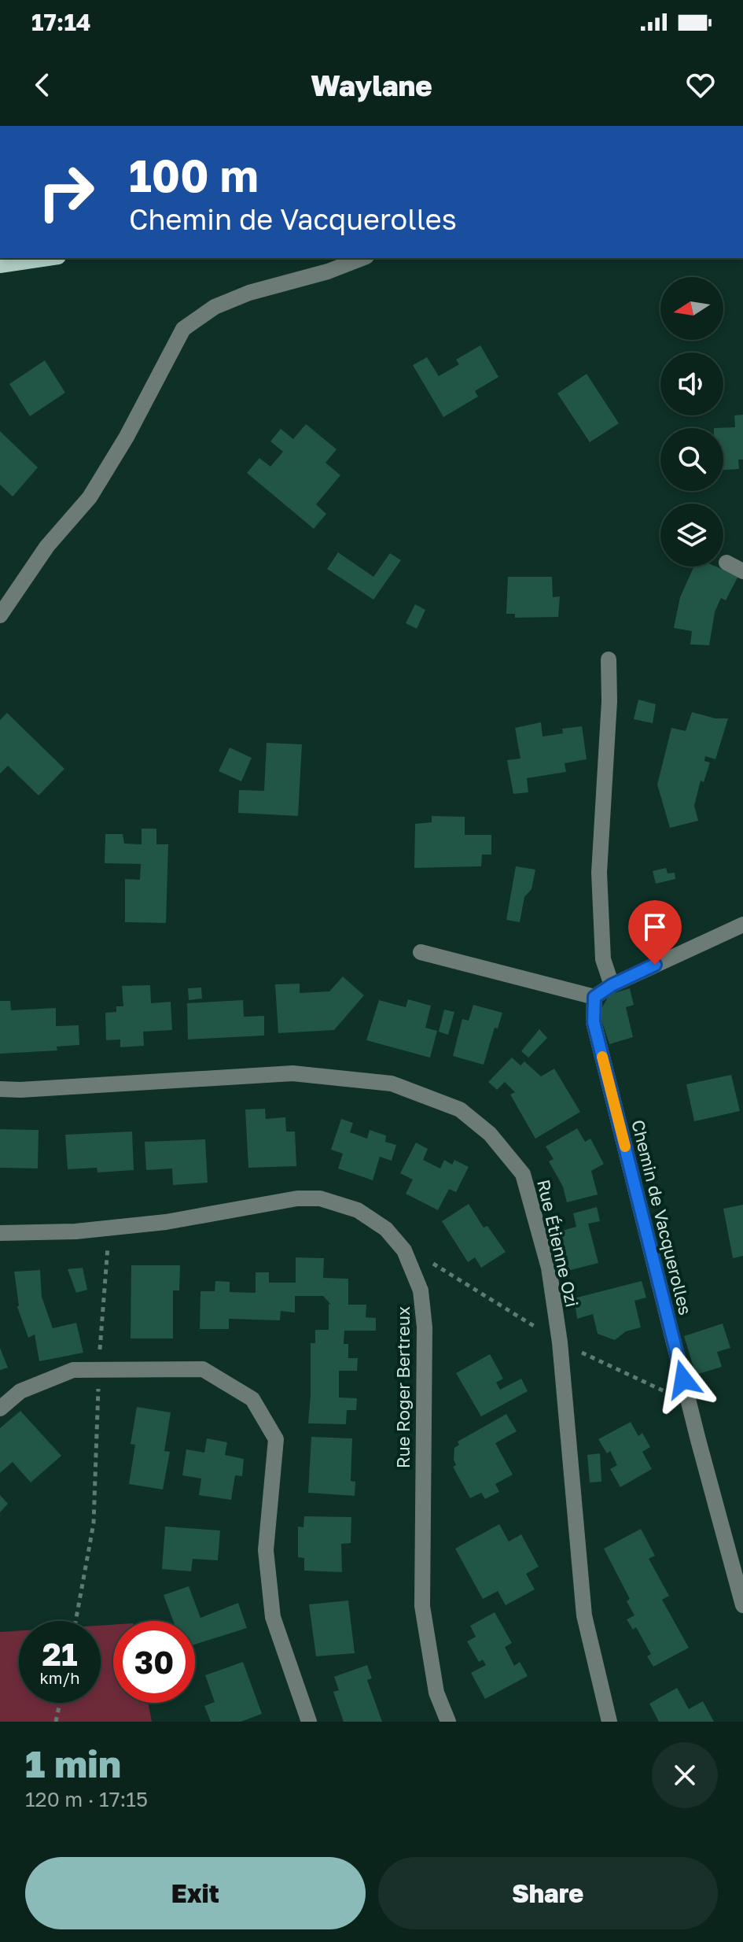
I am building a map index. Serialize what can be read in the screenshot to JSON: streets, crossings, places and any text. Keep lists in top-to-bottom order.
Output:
{
  "streets": {
    "street": ["Chemin de Vacquerolles", "Rue Étienne Ozi", "Rue Roger Bertreux"]
  },
  "north": "left",
  "page": {
    "status": "17:14",
    "header": "Waylane",
    "turn": ["100 m", "Chemin de Vacquerolles"],
    "speed": "21 km/h",
    "limit": "30",
    "heading": ["1 min", "120 m · 17:15"],
    "buttons": ["Exit", "Share"]
  }
}
